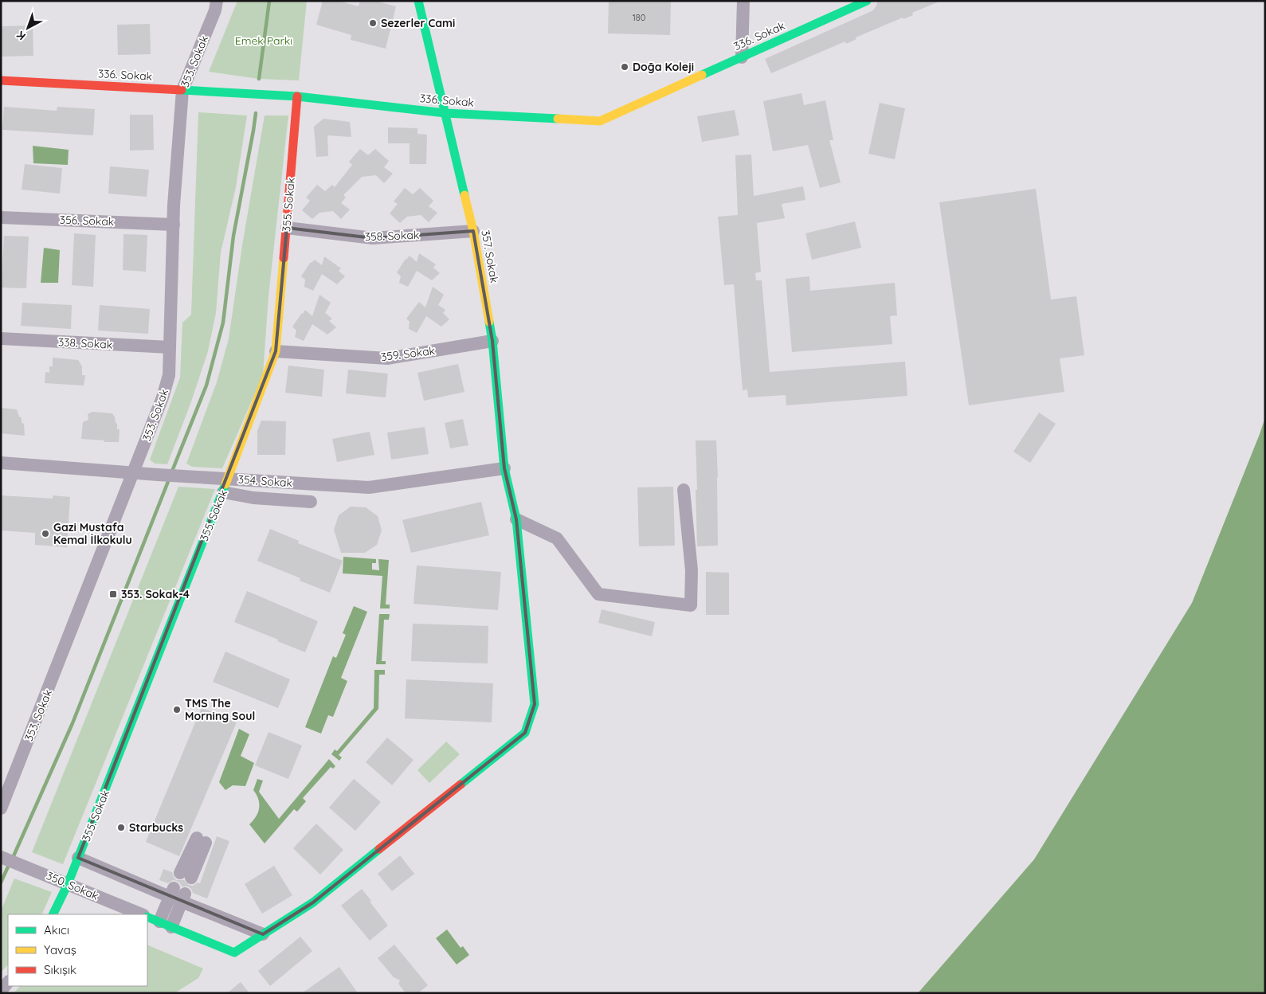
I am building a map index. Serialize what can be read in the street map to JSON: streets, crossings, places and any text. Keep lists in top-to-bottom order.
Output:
{
  "streets": {
    "street": [
      "336. Sokak",
      "353. Sokak",
      "355. Sokak",
      "356. Sokak",
      "358. Sokak",
      "357. Sokak",
      "338. Sokak",
      "359. Sokak",
      "354. Sokak",
      "350. Sokak"
    ]
  },
  "crossings": [
    ["336. Sokak", "353. Sokak"],
    ["336. Sokak", "355. Sokak"],
    ["336. Sokak", "357. Sokak"],
    ["353. Sokak", "356. Sokak"],
    ["353. Sokak", "338. Sokak"],
    ["353. Sokak", "354. Sokak"],
    ["355. Sokak", "358. Sokak"],
    ["355. Sokak", "359. Sokak"],
    ["355. Sokak", "354. Sokak"],
    ["355. Sokak", "350. Sokak"],
    ["358. Sokak", "357. Sokak"],
    ["357. Sokak", "359. Sokak"],
    ["357. Sokak", "354. Sokak"]
  ],
  "parks": ["Emek Parkı"],
  "places": {
    "other": [
      "Sezerler Cami",
      "Doğa Koleji",
      "Gazi Mustafa Kemal İlkokulu",
      "TMS The Morning Soul",
      "Starbucks"
    ],
    "transit": ["353. Sokak-4"]
  },
  "house_numbers": ["180"],
  "legend": ["Akıcı", "Yavaş", "Sıkışık"],
  "north": "bottom left"
}
